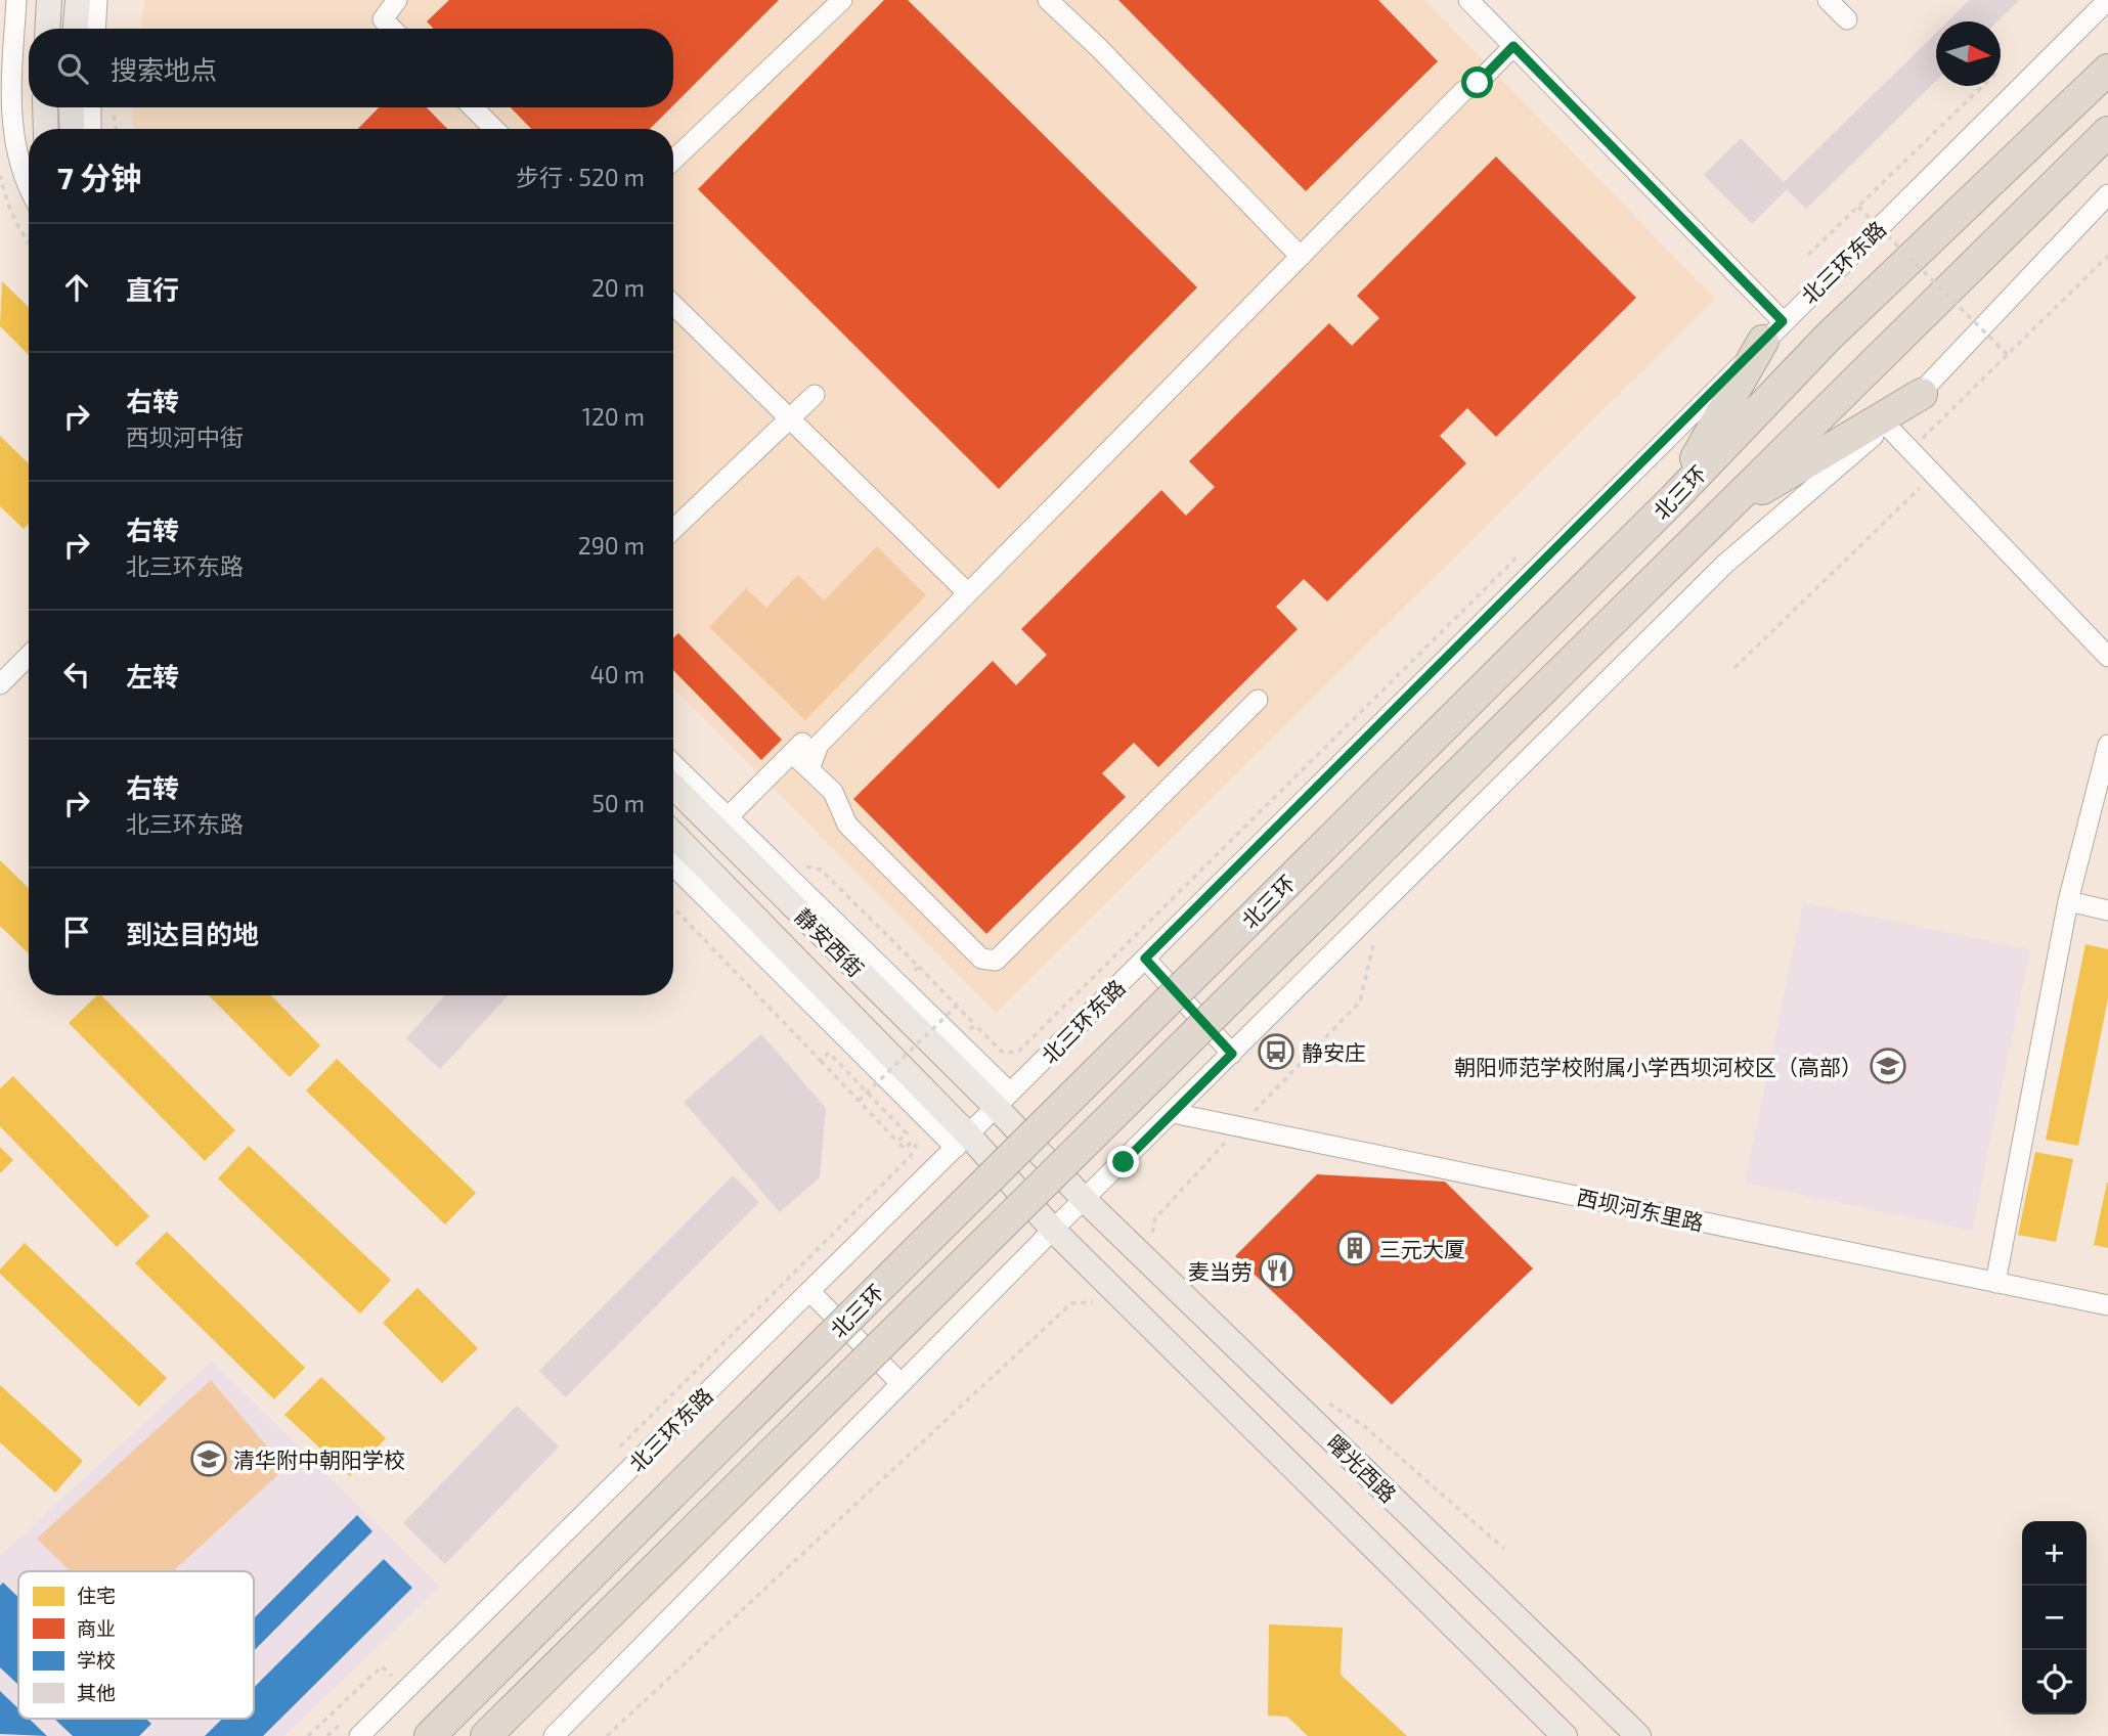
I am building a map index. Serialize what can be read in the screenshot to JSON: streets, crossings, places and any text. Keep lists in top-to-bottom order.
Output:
{
  "streets": {
    "highway": ["北三环"],
    "main road": ["静安西街", "曙光西路"],
    "street": ["北三环东路", "西坝河东里路"]
  },
  "crossings": [
    ["北三环东路", "静安西街"],
    ["静安西街", "曙光西路"]
  ],
  "places": {
    "bus stop": ["静安庄"],
    "school or university": ["朝阳师范学校附属小学西坝河校区（高部）", "清华附中朝阳学校"],
    "building": ["三元大厦"],
    "restaurant": ["麦当劳"]
  },
  "legend": [
    "住宅",
    "商业",
    "学校",
    "其他"
  ],
  "north": "right",
  "page": {
    "search": "搜索地点",
    "heading": ["7 分钟", "步行 · 520 m"],
    "list": [
      ["直行", "20 m"],
      ["右转", "西坝河中街", "120 m"],
      ["右转", "北三环东路", "290 m"],
      ["左转", "40 m"],
      ["右转", "北三环东路", "50 m"],
      "到达目的地"
    ],
    "map_buttons": ["+", "−"]
  }
}
